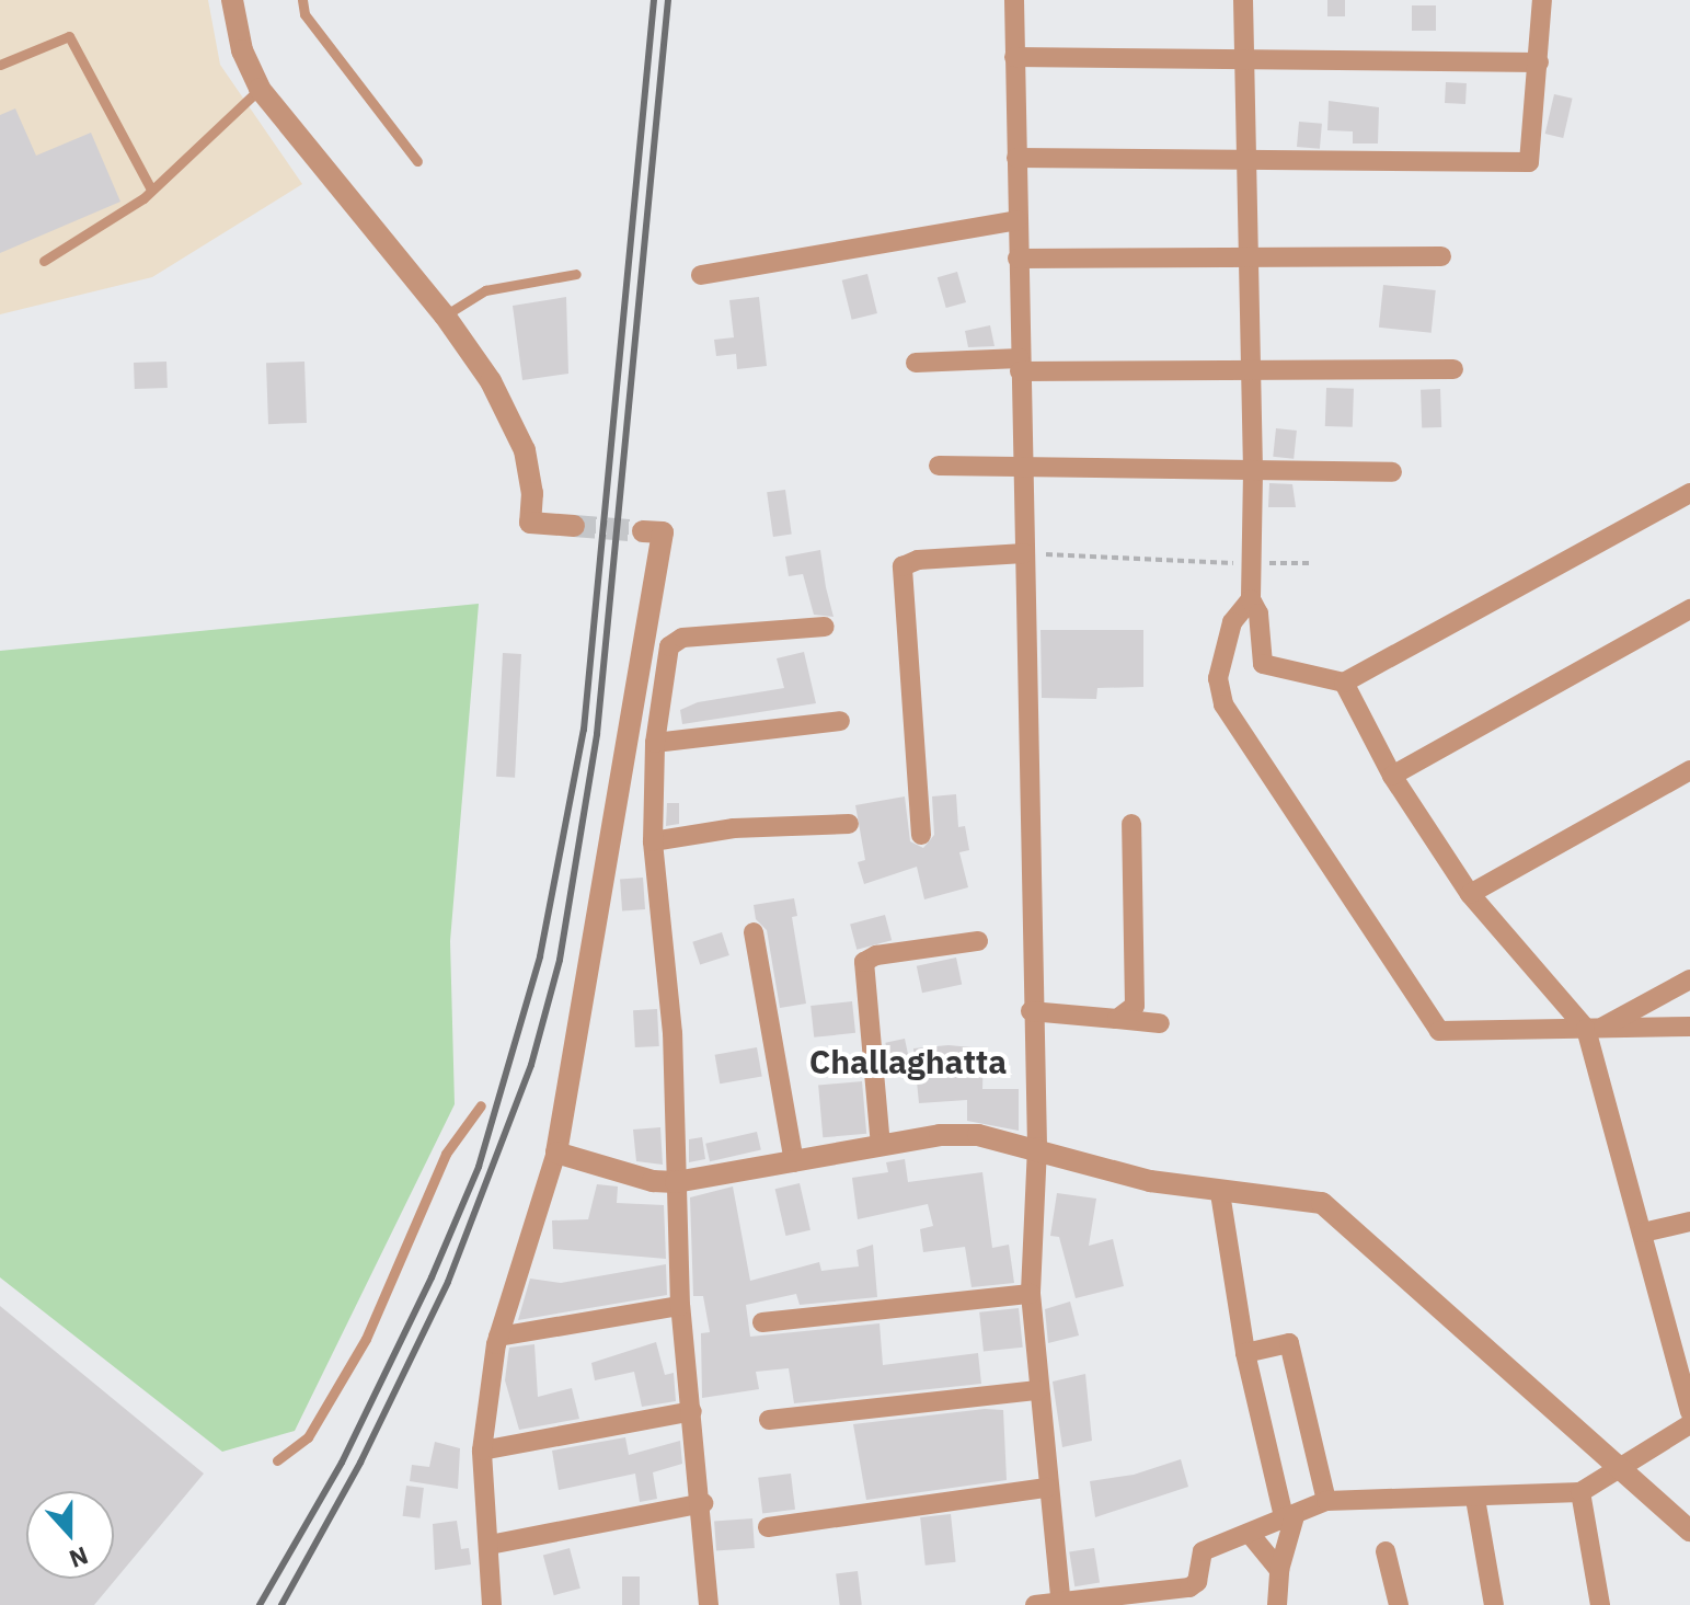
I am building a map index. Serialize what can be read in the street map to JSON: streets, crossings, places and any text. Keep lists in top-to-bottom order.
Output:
{
  "districts": ["Challaghatta"],
  "north": "bottom"
}
